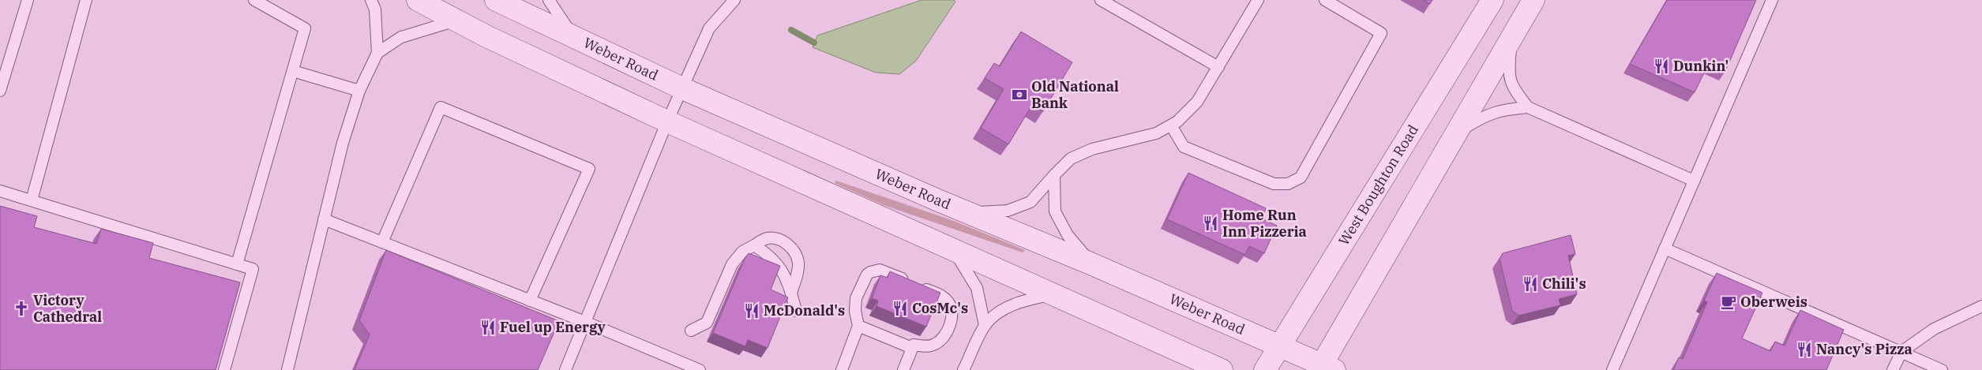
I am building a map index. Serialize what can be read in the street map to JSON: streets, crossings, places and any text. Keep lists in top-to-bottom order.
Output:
{
  "streets": {
    "main road": ["Weber Road", "West Boughton Road"]
  },
  "crossings": [
    ["Weber Road", "West Boughton Road"]
  ],
  "places": {
    "restaurant": [
      "Dunkin'",
      "Home Run Inn Pizzeria",
      "Chili's",
      "CosMc's",
      "McDonald's",
      "Fuel up Energy",
      "Nancy's Pizza"
    ],
    "bank": ["Old National Bank"],
    "cafe": ["Oberweis"],
    "church": ["Victory Cathedral"]
  }
}
